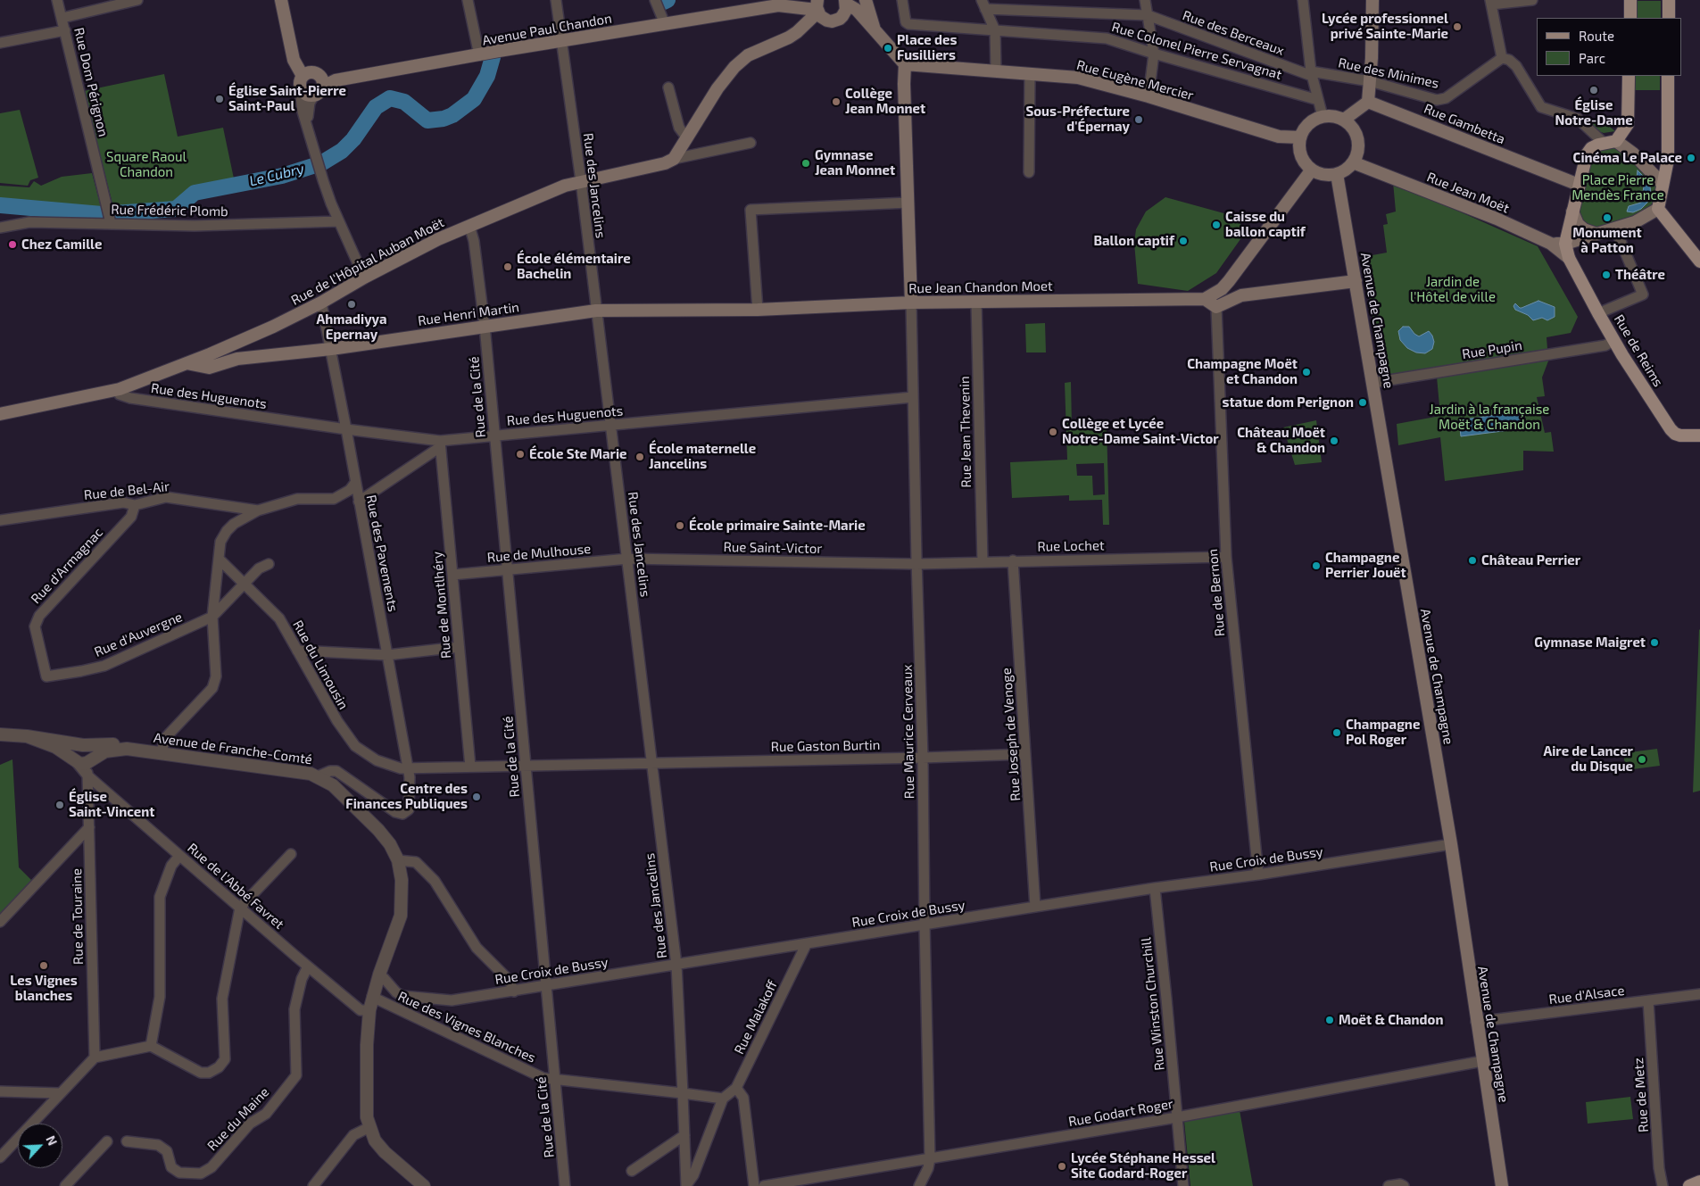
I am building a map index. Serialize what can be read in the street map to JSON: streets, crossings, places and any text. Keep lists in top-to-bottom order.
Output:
{
  "streets": {
    "main road": [
      "Avenue Paul Chandon",
      "Rue Eugène Mercier",
      "Rue Gambetta",
      "Rue Jean Moët",
      "Rue de l'Hôpital Auban Moët",
      "Rue Jean Chandon Moet",
      "Rue Henri Martin",
      "Avenue de Champagne",
      "Rue de Reims"
    ],
    "street": [
      "Rue des Berceaux",
      "Rue Colonel Pierre Servagnat",
      "Rue des Minimes",
      "Rue Dom Pérignon",
      "Rue des Jancelins",
      "Rue Frédéric Plomb",
      "Rue Pupin",
      "Rue des Huguenots",
      "Rue de la Cité",
      "Rue Jean Thevenin",
      "Rue de Bel-Air",
      "Rue Lochet",
      "Rue Saint-Victor",
      "Rue des Pavements",
      "Rue de Mulhouse",
      "Rue d'Armagnac",
      "Rue de Bernon",
      "Rue de Montlhéry",
      "Rue d'Auvergne",
      "Rue du Limousin",
      "Rue Maurice Cerveaux",
      "Rue Joseph de Venoge",
      "Rue Gaston Burtin",
      "Avenue de Franche-Comté",
      "Rue Croix de Bussy",
      "Rue de l'Abbé Favret",
      "Rue de Touraine",
      "Rue d'Alsace",
      "Rue Winston Churchill",
      "Rue Malakoff",
      "Rue des Vignes Blanches",
      "Rue de Metz",
      "Rue Godart Roger",
      "Rue du Maine"
    ]
  },
  "crossings": [
    ["Avenue Paul Chandon", "Rue des Jancelins"],
    ["Rue des Berceaux", "Rue des Minimes"],
    ["Rue Eugène Mercier", "Rue Jean Moët"],
    ["Rue Eugène Mercier", "Avenue de Champagne"],
    ["Rue Dom Pérignon", "Rue Frédéric Plomb"],
    ["Rue des Jancelins", "Rue de l'Hôpital Auban Moët"],
    ["Rue des Jancelins", "Rue Henri Martin"],
    ["Rue des Jancelins", "Rue des Huguenots"],
    ["Rue des Jancelins", "Rue Saint-Victor"],
    ["Rue des Jancelins", "Rue de Mulhouse"],
    ["Rue des Jancelins", "Rue Gaston Burtin"],
    ["Rue des Jancelins", "Rue Croix de Bussy"],
    ["Rue des Jancelins", "Rue des Vignes Blanches"],
    ["Rue Jean Moët", "Avenue de Champagne"],
    ["Rue Jean Moët", "Rue de Reims"],
    ["Rue de l'Hôpital Auban Moët", "Rue Henri Martin"],
    ["Rue de l'Hôpital Auban Moët", "Rue des Huguenots"],
    ["Rue de l'Hôpital Auban Moët", "Rue de la Cité"],
    ["Rue de l'Hôpital Auban Moët", "Rue des Pavements"],
    ["Rue Jean Chandon Moet", "Rue Henri Martin"],
    ["Rue Jean Chandon Moet", "Rue Jean Thevenin"],
    ["Rue Jean Chandon Moet", "Rue Maurice Cerveaux"],
    ["Rue Henri Martin", "Rue de la Cité"],
    ["Rue Henri Martin", "Rue des Pavements"],
    ["Avenue de Champagne", "Rue Pupin"],
    ["Avenue de Champagne", "Rue Croix de Bussy"],
    ["Avenue de Champagne", "Rue d'Alsace"],
    ["Avenue de Champagne", "Rue Godart Roger"],
    ["Rue Pupin", "Rue de Reims"],
    ["Rue des Huguenots", "Rue de la Cité"],
    ["Rue des Huguenots", "Rue des Pavements"],
    ["Rue des Huguenots", "Rue de Montlhéry"],
    ["Rue des Huguenots", "Rue Maurice Cerveaux"],
    ["Rue de la Cité", "Rue de Mulhouse"],
    ["Rue de la Cité", "Rue du Limousin"],
    ["Rue de la Cité", "Rue Gaston Burtin"],
    ["Rue de la Cité", "Rue Croix de Bussy"],
    ["Rue de la Cité", "Rue des Vignes Blanches"],
    ["Rue Jean Thevenin", "Rue Lochet"],
    ["Rue de Bel-Air", "Rue des Pavements"],
    ["Rue de Bel-Air", "Rue d'Armagnac"],
    ["Rue Lochet", "Rue Saint-Victor"],
    ["Rue Lochet", "Rue de Bernon"],
    ["Rue Lochet", "Rue Maurice Cerveaux"],
    ["Rue Lochet", "Rue Joseph de Venoge"],
    ["Rue Saint-Victor", "Rue de Mulhouse"],
    ["Rue Saint-Victor", "Rue Maurice Cerveaux"],
    ["Rue des Pavements", "Rue du Limousin"],
    ["Rue des Pavements", "Avenue de Franche-Comté"],
    ["Rue de Mulhouse", "Rue de Montlhéry"],
    ["Rue d'Armagnac", "Rue d'Auvergne"],
    ["Rue de Bernon", "Rue Croix de Bussy"],
    ["Rue de Montlhéry", "Rue du Limousin"],
    ["Rue du Limousin", "Rue Gaston Burtin"],
    ["Rue Maurice Cerveaux", "Rue Gaston Burtin"],
    ["Rue Maurice Cerveaux", "Rue Croix de Bussy"],
    ["Rue Maurice Cerveaux", "Rue Godart Roger"],
    ["Rue Joseph de Venoge", "Rue Gaston Burtin"],
    ["Rue Joseph de Venoge", "Rue Croix de Bussy"],
    ["Avenue de Franche-Comté", "Rue Croix de Bussy"],
    ["Avenue de Franche-Comté", "Rue de l'Abbé Favret"],
    ["Avenue de Franche-Comté", "Rue de Touraine"],
    ["Avenue de Franche-Comté", "Rue des Vignes Blanches"],
    ["Rue Croix de Bussy", "Rue Winston Churchill"],
    ["Rue Croix de Bussy", "Rue Malakoff"],
    ["Rue de l'Abbé Favret", "Rue de Touraine"],
    ["Rue de l'Abbé Favret", "Rue du Maine"],
    ["Rue d'Alsace", "Rue de Metz"],
    ["Rue Winston Churchill", "Rue Godart Roger"],
    ["Rue Malakoff", "Rue des Vignes Blanches"]
  ],
  "water": ["Le Cubry"],
  "parks": [
    "Square Raoul Chandon",
    "Place Pierre Mendès France",
    "Jardin de l'Hôtel de ville",
    "Jardin à la française Moët & Chandon"
  ],
  "places": [
    "Lycée professionnel privé Sainte-Marie",
    "Place des Fusilliers",
    "Église Notre-Dame",
    "Église Saint-Pierre Saint-Paul",
    "Collège Jean Monnet",
    "Sous-Préfecture d'Épernay",
    "Cinéma Le Palace",
    "Gymnase Jean Monnet",
    "Monument à Patton",
    "Caisse du ballon captif",
    "Ballon captif",
    "Chez Camille",
    "École élémentaire Bachelin",
    "Théâtre",
    "Ahmadiyya Epernay",
    "Champagne Moët et Chandon",
    "statue dom Perignon",
    "Collège et Lycée Notre-Dame Saint-Victor",
    "Château Moët & Chandon",
    "École Ste Marie",
    "École maternelle Jancelins",
    "École primaire Sainte-Marie",
    "Château Perrier",
    "Champagne Perrier Jouët",
    "Gymnase Maigret",
    "Champagne Pol Roger",
    "Aire de Lancer du Disque",
    "Centre des Finances Publiques",
    "Église Saint-Vincent",
    "Les Vignes blanches",
    "Moёt & Chandon",
    "Lycée Stéphane Hessel Site Godard-Roger"
  ],
  "legend": ["Route", "Parc"],
  "north": "top right"
}
